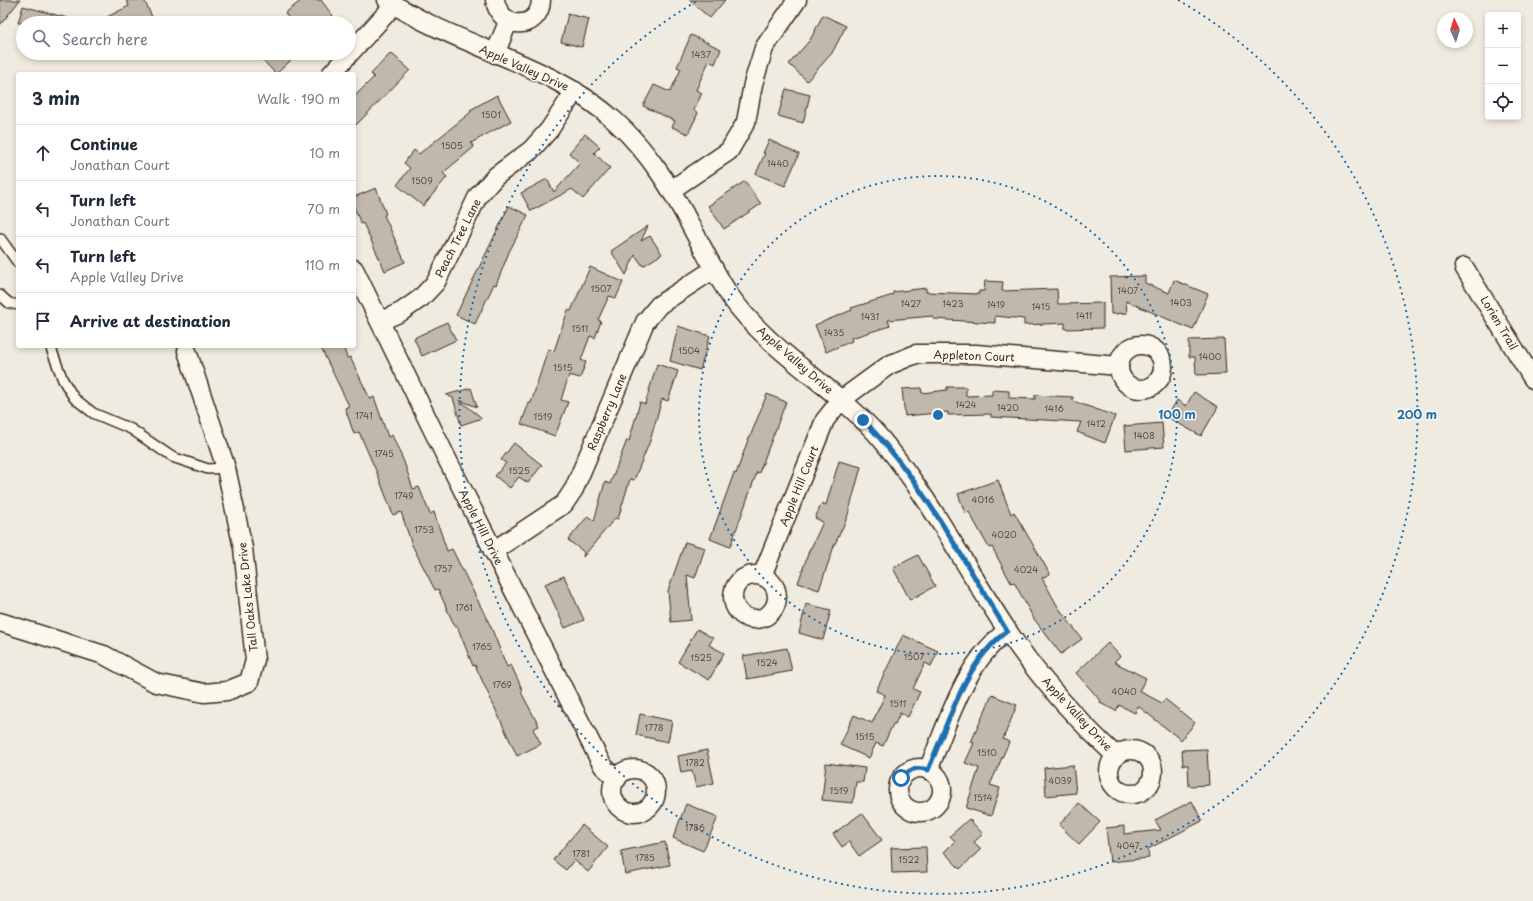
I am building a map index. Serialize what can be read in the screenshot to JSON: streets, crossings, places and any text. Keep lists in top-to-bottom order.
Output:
{
  "streets": {
    "street": [
      "Apple Valley Drive",
      "Peach Tree Lane",
      "Lorien Trail",
      "Appleton Court",
      "Raspberry Lane",
      "Apple Hill Court",
      "Apple Hill Drive",
      "Tall Oaks Lake Drive"
    ]
  },
  "crossings": [
    ["Apple Valley Drive", "Peach Tree Lane"],
    ["Apple Valley Drive", "Appleton Court"],
    ["Apple Valley Drive", "Raspberry Lane"],
    ["Apple Valley Drive", "Apple Hill Court"],
    ["Peach Tree Lane", "Apple Hill Drive"],
    ["Appleton Court", "Apple Hill Court"],
    ["Raspberry Lane", "Apple Hill Drive"]
  ],
  "house_numbers": [
    "1437",
    "1501",
    "1505",
    "1440",
    "1509",
    "1507",
    "1407",
    "1403",
    "1427",
    "1423",
    "1419",
    "1415",
    "1411",
    "1431",
    "1511",
    "1435",
    "1504",
    "1400",
    "1515",
    "1424",
    "1420",
    "1416",
    "1741",
    "1519",
    "1412",
    "1408",
    "1745",
    "1525",
    "1749",
    "4016",
    "1753",
    "4020",
    "1757",
    "4024",
    "1761",
    "1765",
    "1507",
    "1525",
    "1524",
    "1769",
    "4040",
    "1511",
    "1778",
    "1515",
    "1510",
    "1782",
    "4039",
    "1519",
    "1514",
    "1786",
    "4047",
    "1781",
    "1785",
    "1522"
  ],
  "north": "top",
  "page": {
    "map_buttons": ["+", "−"],
    "search": "Search here",
    "heading": ["3 min", "Walk · 190 m"],
    "list": [
      ["Continue", "Jonathan Court", "10 m"],
      ["Turn left", "Jonathan Court", "70 m"],
      ["Turn left", "Apple Valley Drive", "110 m"],
      "Arrive at destination"
    ]
  },
  "rings": ["100 m", "200 m"]
}
